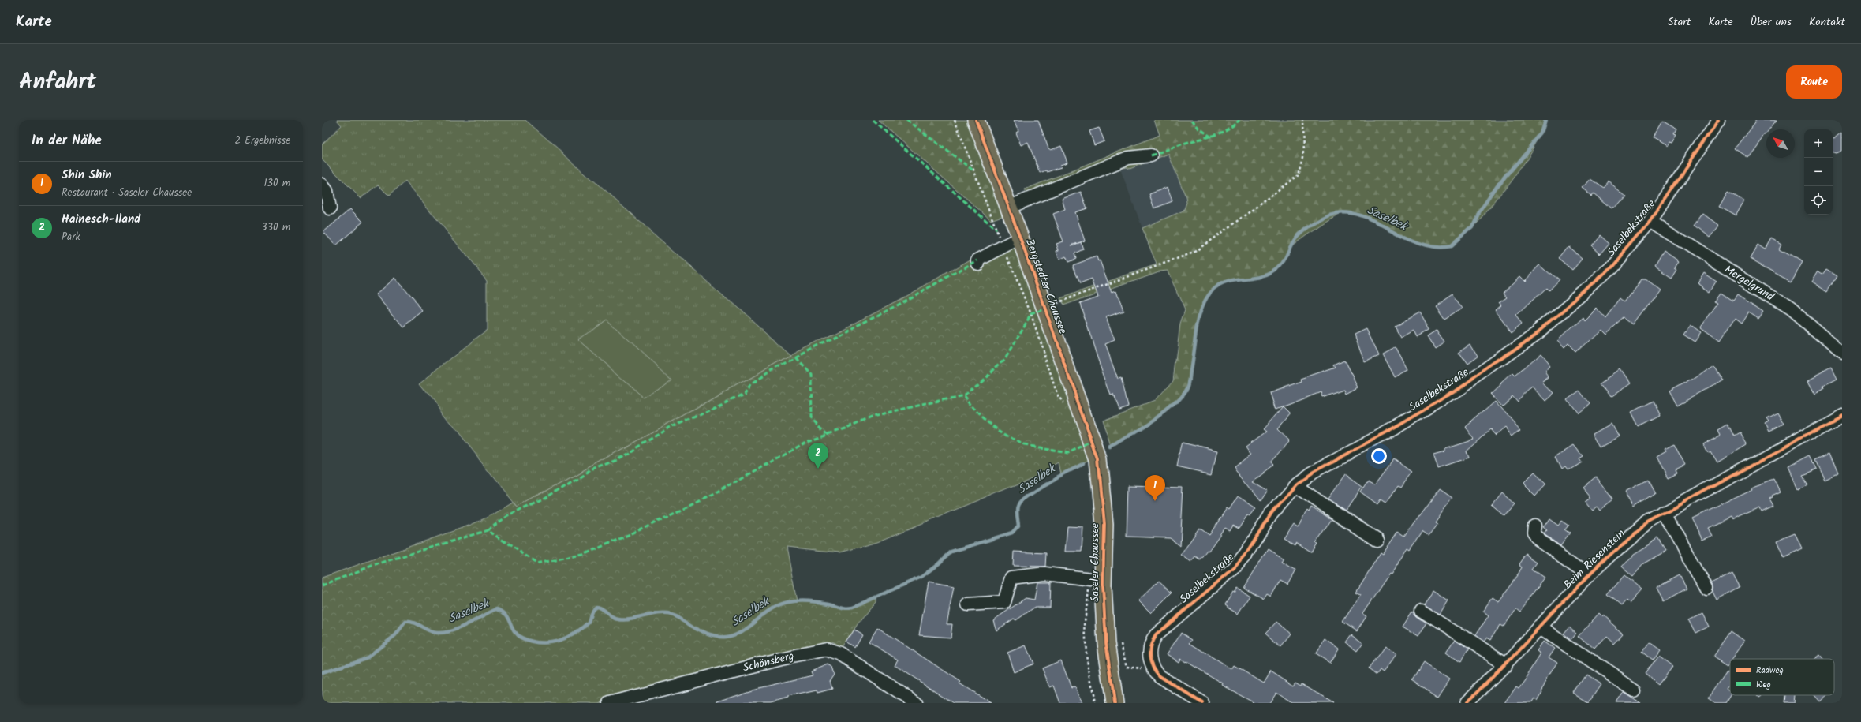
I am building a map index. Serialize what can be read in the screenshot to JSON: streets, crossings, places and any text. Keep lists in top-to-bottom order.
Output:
{
  "streets": {
    "main road": ["Bergstedter Chaussee", "Saseler Chaussee"],
    "street": [
      "Saselbekstraße",
      "Mergelgrund",
      "Beim Riesenstein",
      "Schönsberg"
    ]
  },
  "crossings": [
    ["Saselbekstraße", "Mergelgrund"],
    ["Bergstedter Chaussee", "Saseler Chaussee"]
  ],
  "water": ["Saselbek"],
  "legend": ["Radweg", "Weg"],
  "north": "top left",
  "page": {
    "header": "Karte",
    "nav": [
      "Start",
      "Karte",
      "Über uns",
      "Kontakt"
    ],
    "title": "Anfahrt",
    "buttons": "Route",
    "heading": ["In der Nähe", "2 Ergebnisse"],
    "map_buttons": ["+", "−"],
    "list": [
      {
        "mark": "1",
        "name": "Shin Shin",
        "note": "Restaurant · Saseler Chaussee",
        "value": "130 m"
      },
      {
        "mark": "2",
        "name": "Hainesch-Iland",
        "note": "Park",
        "value": "330 m"
      }
    ],
    "pins": ["2", "1"]
  }
}
